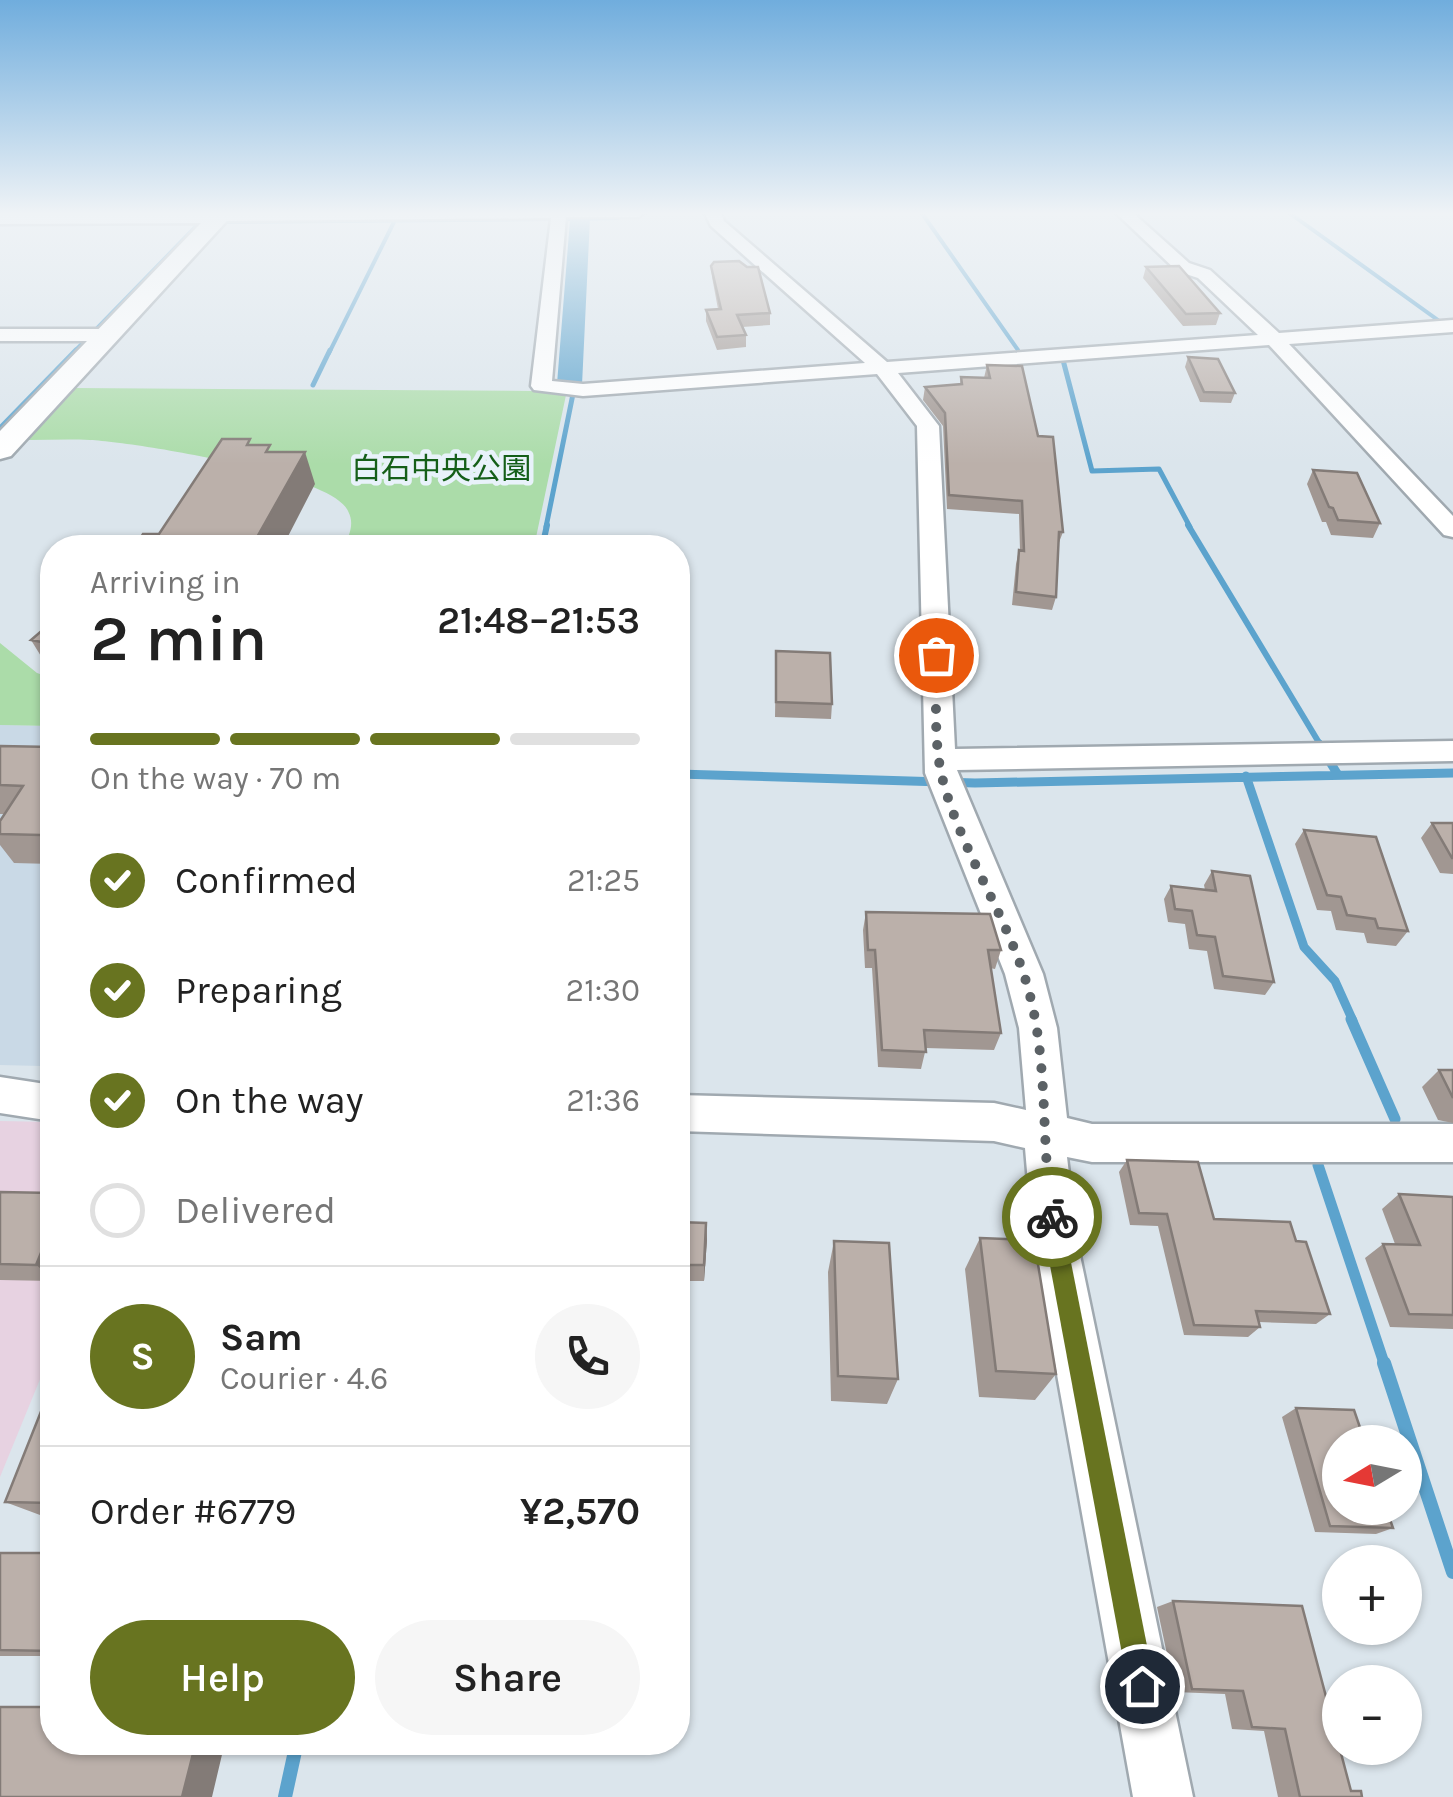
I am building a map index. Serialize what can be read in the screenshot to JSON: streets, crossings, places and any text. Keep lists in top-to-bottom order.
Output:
{
  "parks": ["白石中央公園"],
  "north": "left",
  "page": {
    "heading": ["2 min", "Arriving in", "21:48–21:53"],
    "panel": [
      "Sam",
      "Courier · 4.6",
      "Order #6779",
      "¥2,570"
    ],
    "bar": "On the way · 70 m",
    "list": [
      ["Confirmed", "21:25"],
      ["Preparing", "21:30"],
      ["On the way", "21:36"],
      "Delivered"
    ],
    "round": "S",
    "map_buttons": ["+", "−"],
    "buttons": ["Help", "Share"]
  }
}
